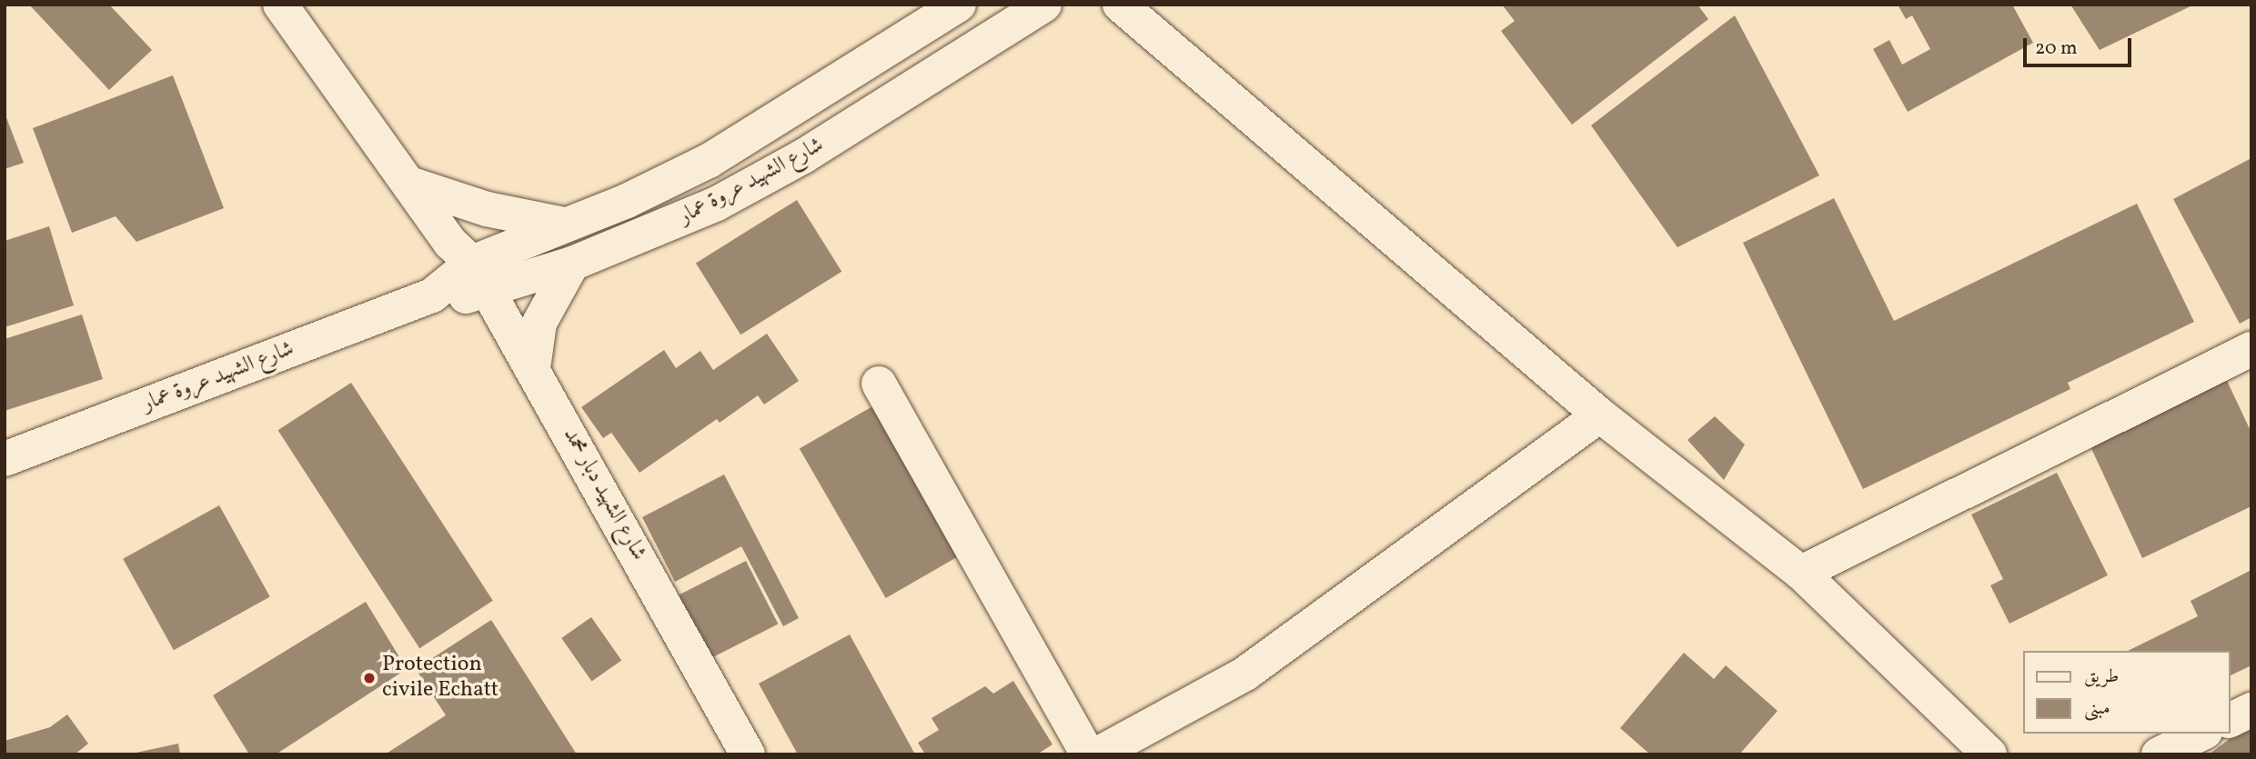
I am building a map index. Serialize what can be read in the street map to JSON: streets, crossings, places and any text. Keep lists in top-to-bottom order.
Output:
{
  "streets": {
    "street": ["شارع الشهيد عروة عمار", "شارع الشهيد دبار محمد"]
  },
  "crossings": [
    ["شارع الشهيد عروة عمار", "شارع الشهيد دبار محمد"]
  ],
  "places": ["Protection civile Echatt"],
  "legend": ["طريق", "مبنى"],
  "scale_bar": "20 m"
}
